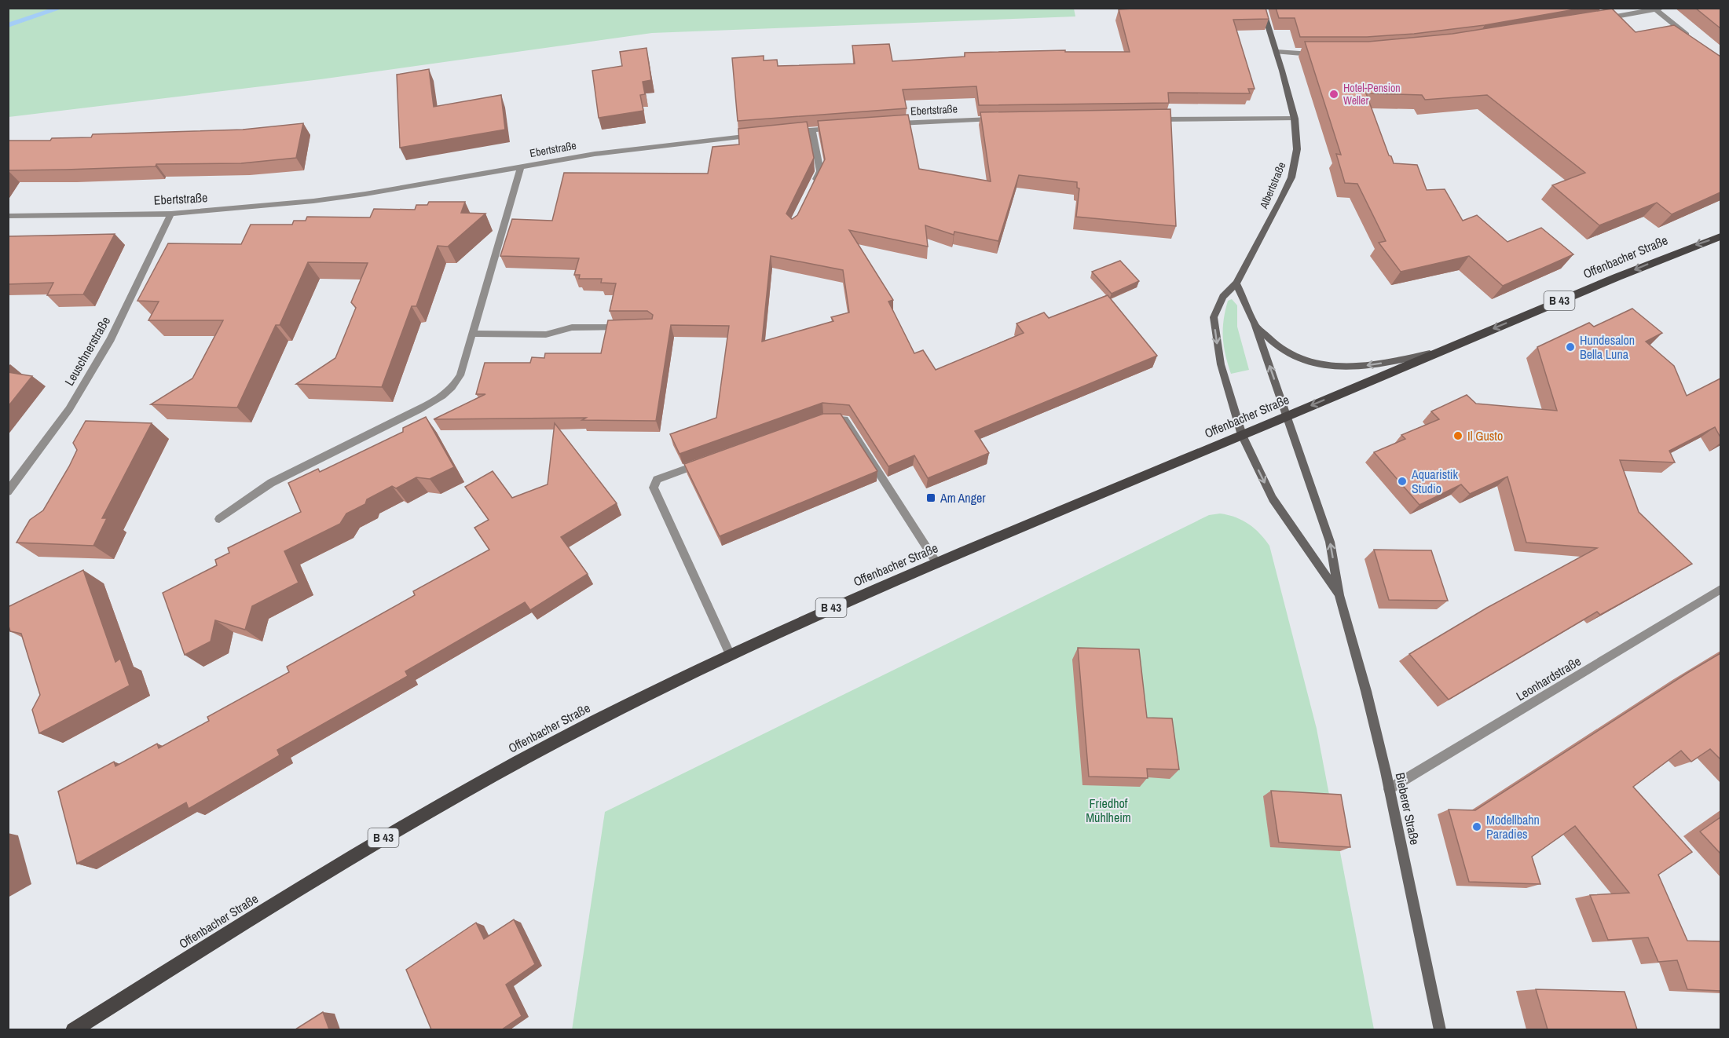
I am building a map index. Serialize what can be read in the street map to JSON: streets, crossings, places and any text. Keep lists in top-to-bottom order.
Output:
{
  "streets": {
    "main road": ["Offenbacher Straße", "B 43"],
    "street": [
      "Ebertstraße",
      "Albertstraße",
      "Leuschnerstraße",
      "Leonhardstraße",
      "Bieberer Straße"
    ]
  },
  "crossings": [
    ["Ebertstraße", "Leuschnerstraße"],
    ["Albertstraße", "Offenbacher Straße"],
    ["Albertstraße", "Bieberer Straße"],
    ["Offenbacher Straße", "Bieberer Straße"],
    ["Leonhardstraße", "Bieberer Straße"]
  ],
  "parks": ["Friedhof Mühlheim"],
  "places": {
    "other": [
      "Hotel-Pension Weller",
      "Hundesalon Bella Luna",
      "Il Gusto",
      "Aquaristik Studio",
      "Modellbahn Paradies"
    ],
    "transit": ["Am Anger"]
  }
}
